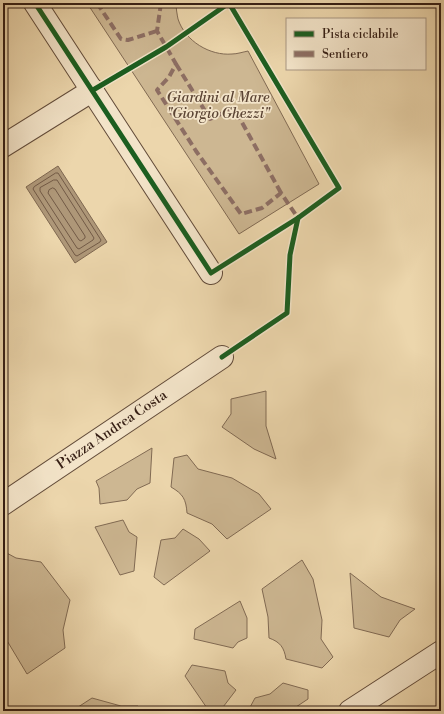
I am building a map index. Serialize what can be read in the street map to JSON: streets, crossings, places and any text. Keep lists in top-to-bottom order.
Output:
{
  "streets": {
    "street": ["Piazza Andrea Costa"]
  },
  "parks": ["Giardini al Mare \"Giorgio Ghezzi\""],
  "legend": ["Pista ciclabile", "Sentiero"]
}
